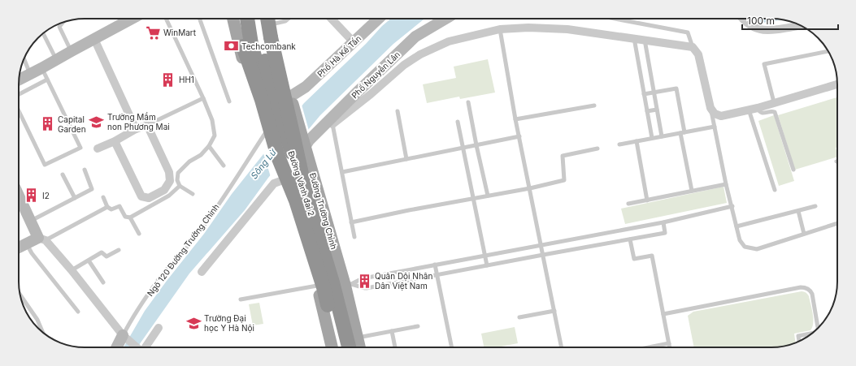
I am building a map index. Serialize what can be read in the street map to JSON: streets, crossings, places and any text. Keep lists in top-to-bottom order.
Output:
{
  "streets": {
    "highway": ["Đường Vành đai 2"],
    "main road": ["Đường Trường Chinh"],
    "street": ["Phố Hà Kế Tấn", "Phố Nguyễn Lân", "Ngõ 120 Đường Trường Chinh"]
  },
  "crossings": [
    ["Phố Hà Kế Tấn", "Đường Trường Chinh"],
    ["Phố Nguyễn Lân", "Đường Trường Chinh"]
  ],
  "water": ["Sông Lừ"],
  "places": {
    "supermarket": ["WinMart"],
    "bank": ["Techcombank"],
    "building": [
      "HH1",
      "Capital Garden",
      "I2",
      "Quân Dội Nhân Dân Việt Nam"
    ],
    "school or university": ["Trường Mầm non Phương Mai", "Trường Đại học Y Hà Nội"]
  },
  "scale_bar": "100 m"
}
